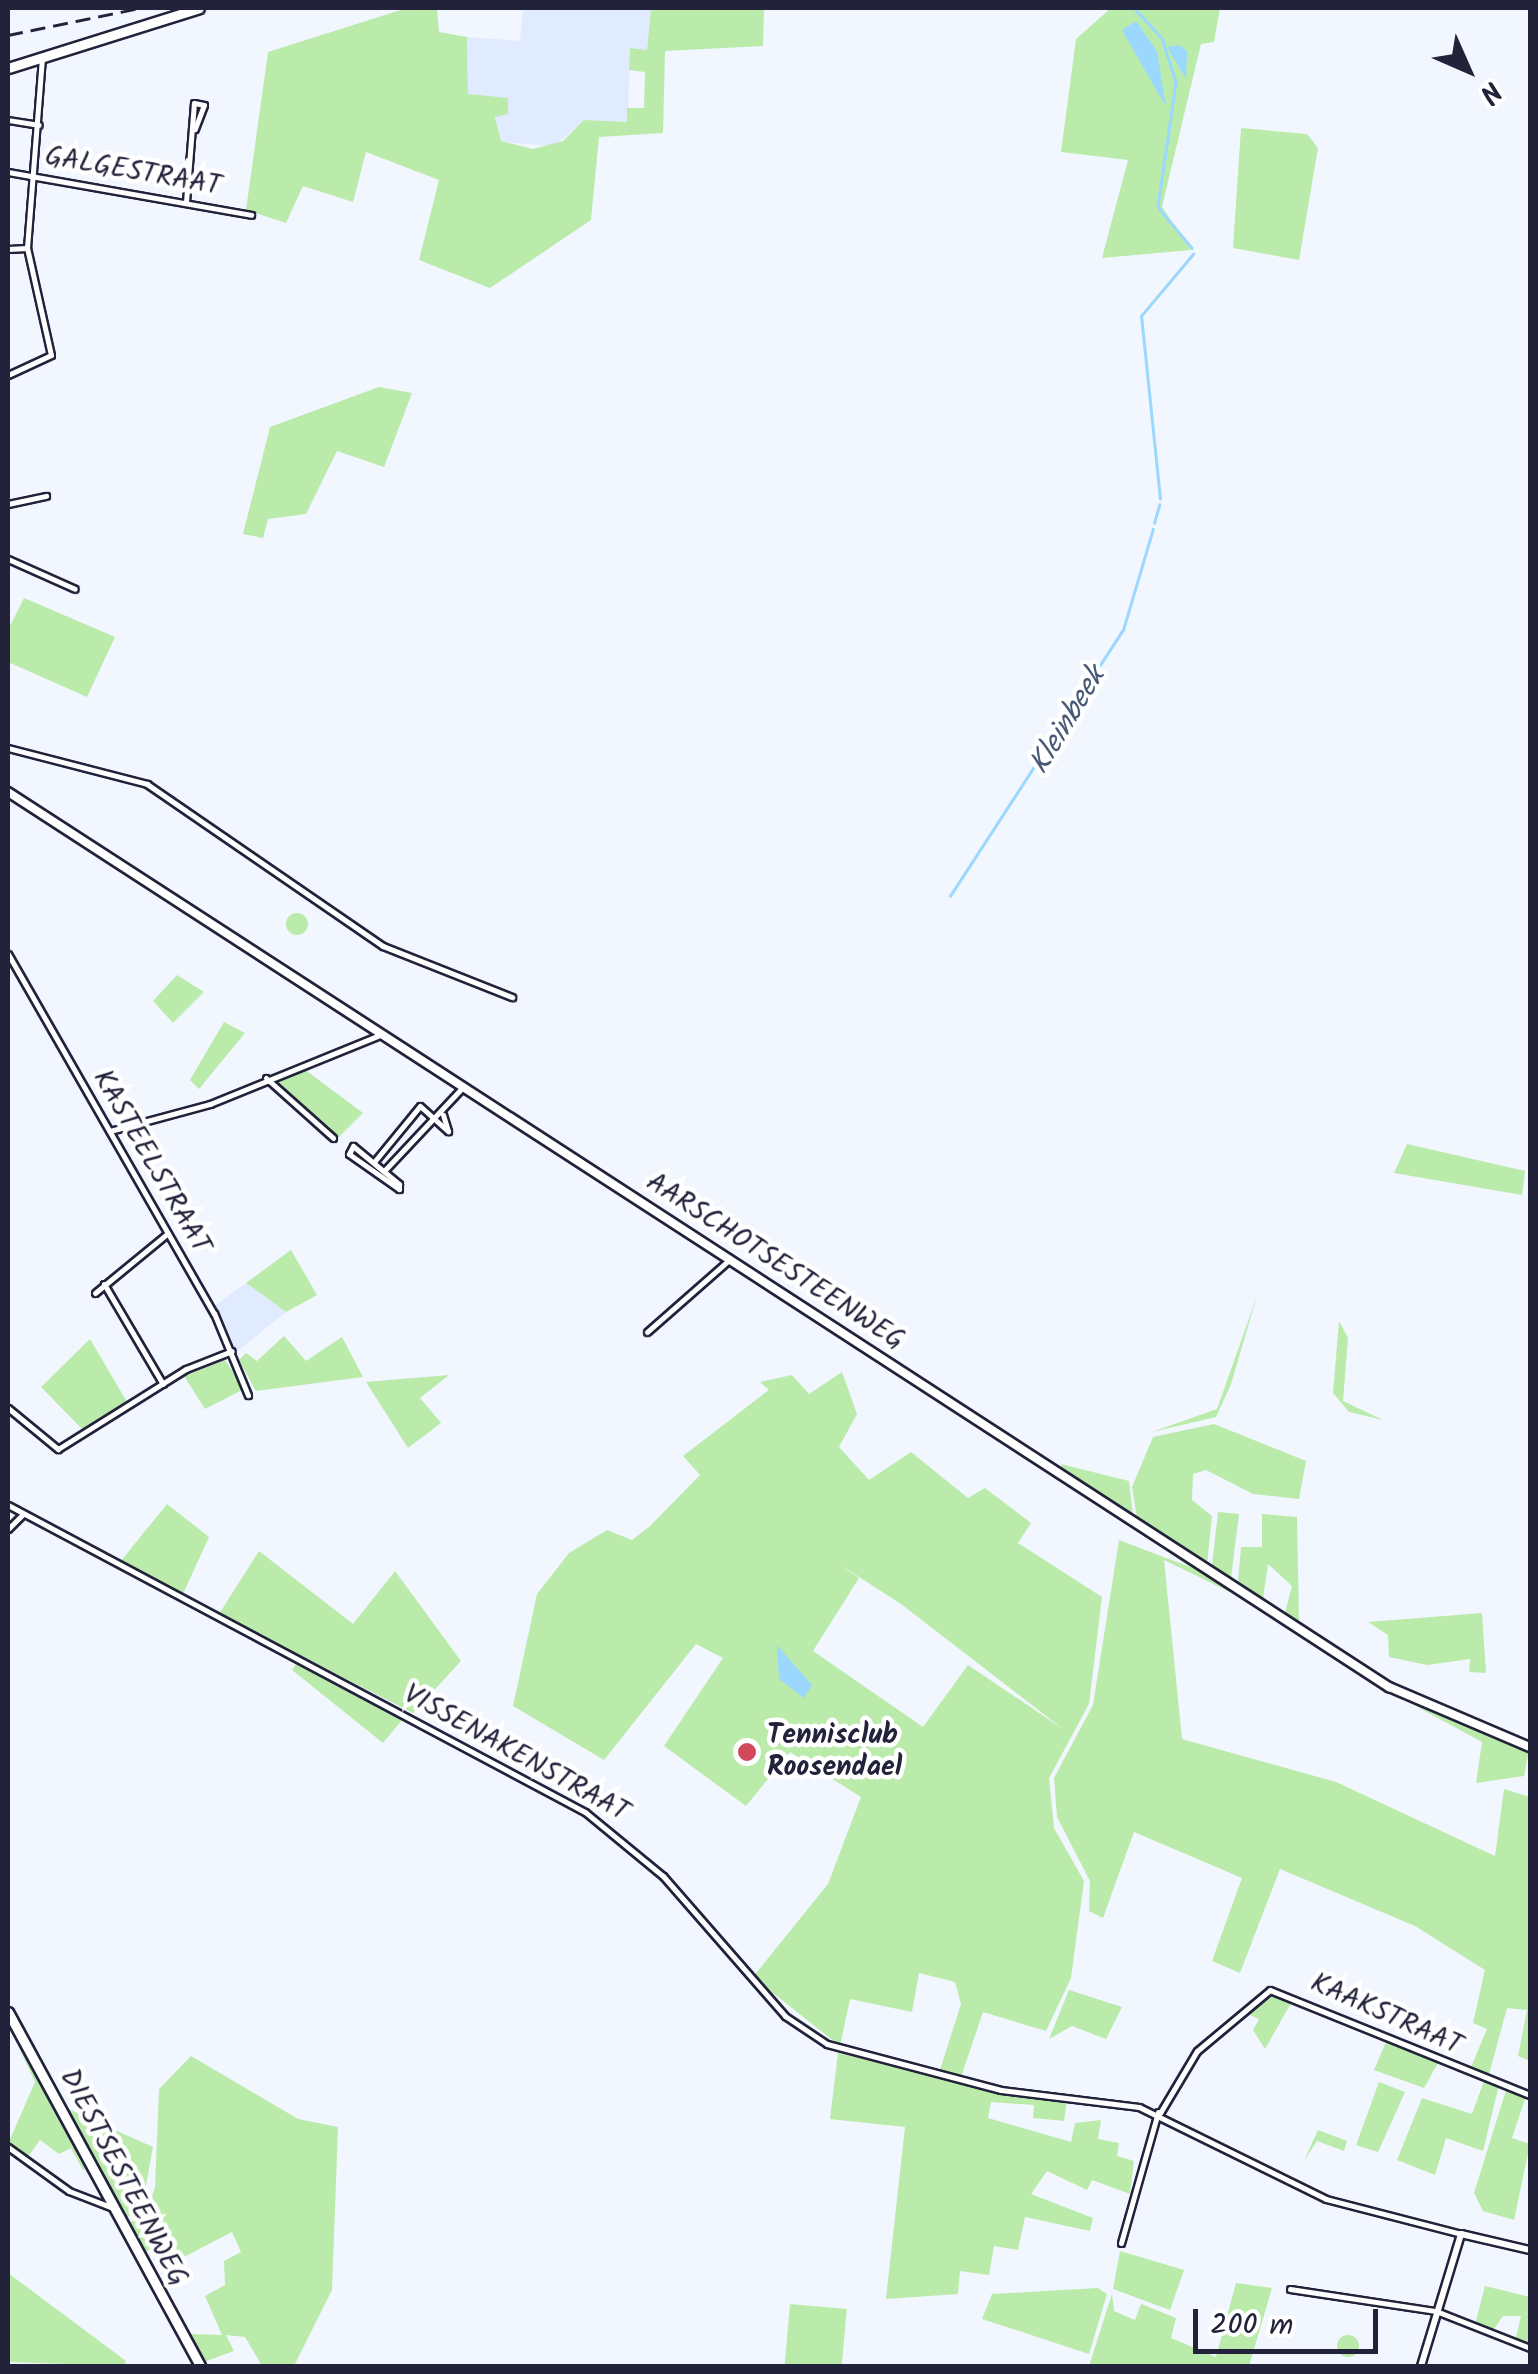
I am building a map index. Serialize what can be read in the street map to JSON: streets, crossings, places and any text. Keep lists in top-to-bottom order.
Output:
{
  "streets": {
    "main road": ["AARSCHOTSESTEENWEG", "DIESTSESTEENWEG"],
    "street": [
      "GALGESTRAAT",
      "KASTEELSTRAAT",
      "VISSENAKENSTRAAT",
      "KAAKSTRAAT"
    ]
  },
  "crossings": [
    ["VISSENAKENSTRAAT", "KAAKSTRAAT"]
  ],
  "water": ["Kleinbeek"],
  "places": ["Tennisclub Roosendael"],
  "scale_bar": "200 m",
  "north": "bottom right"
}
